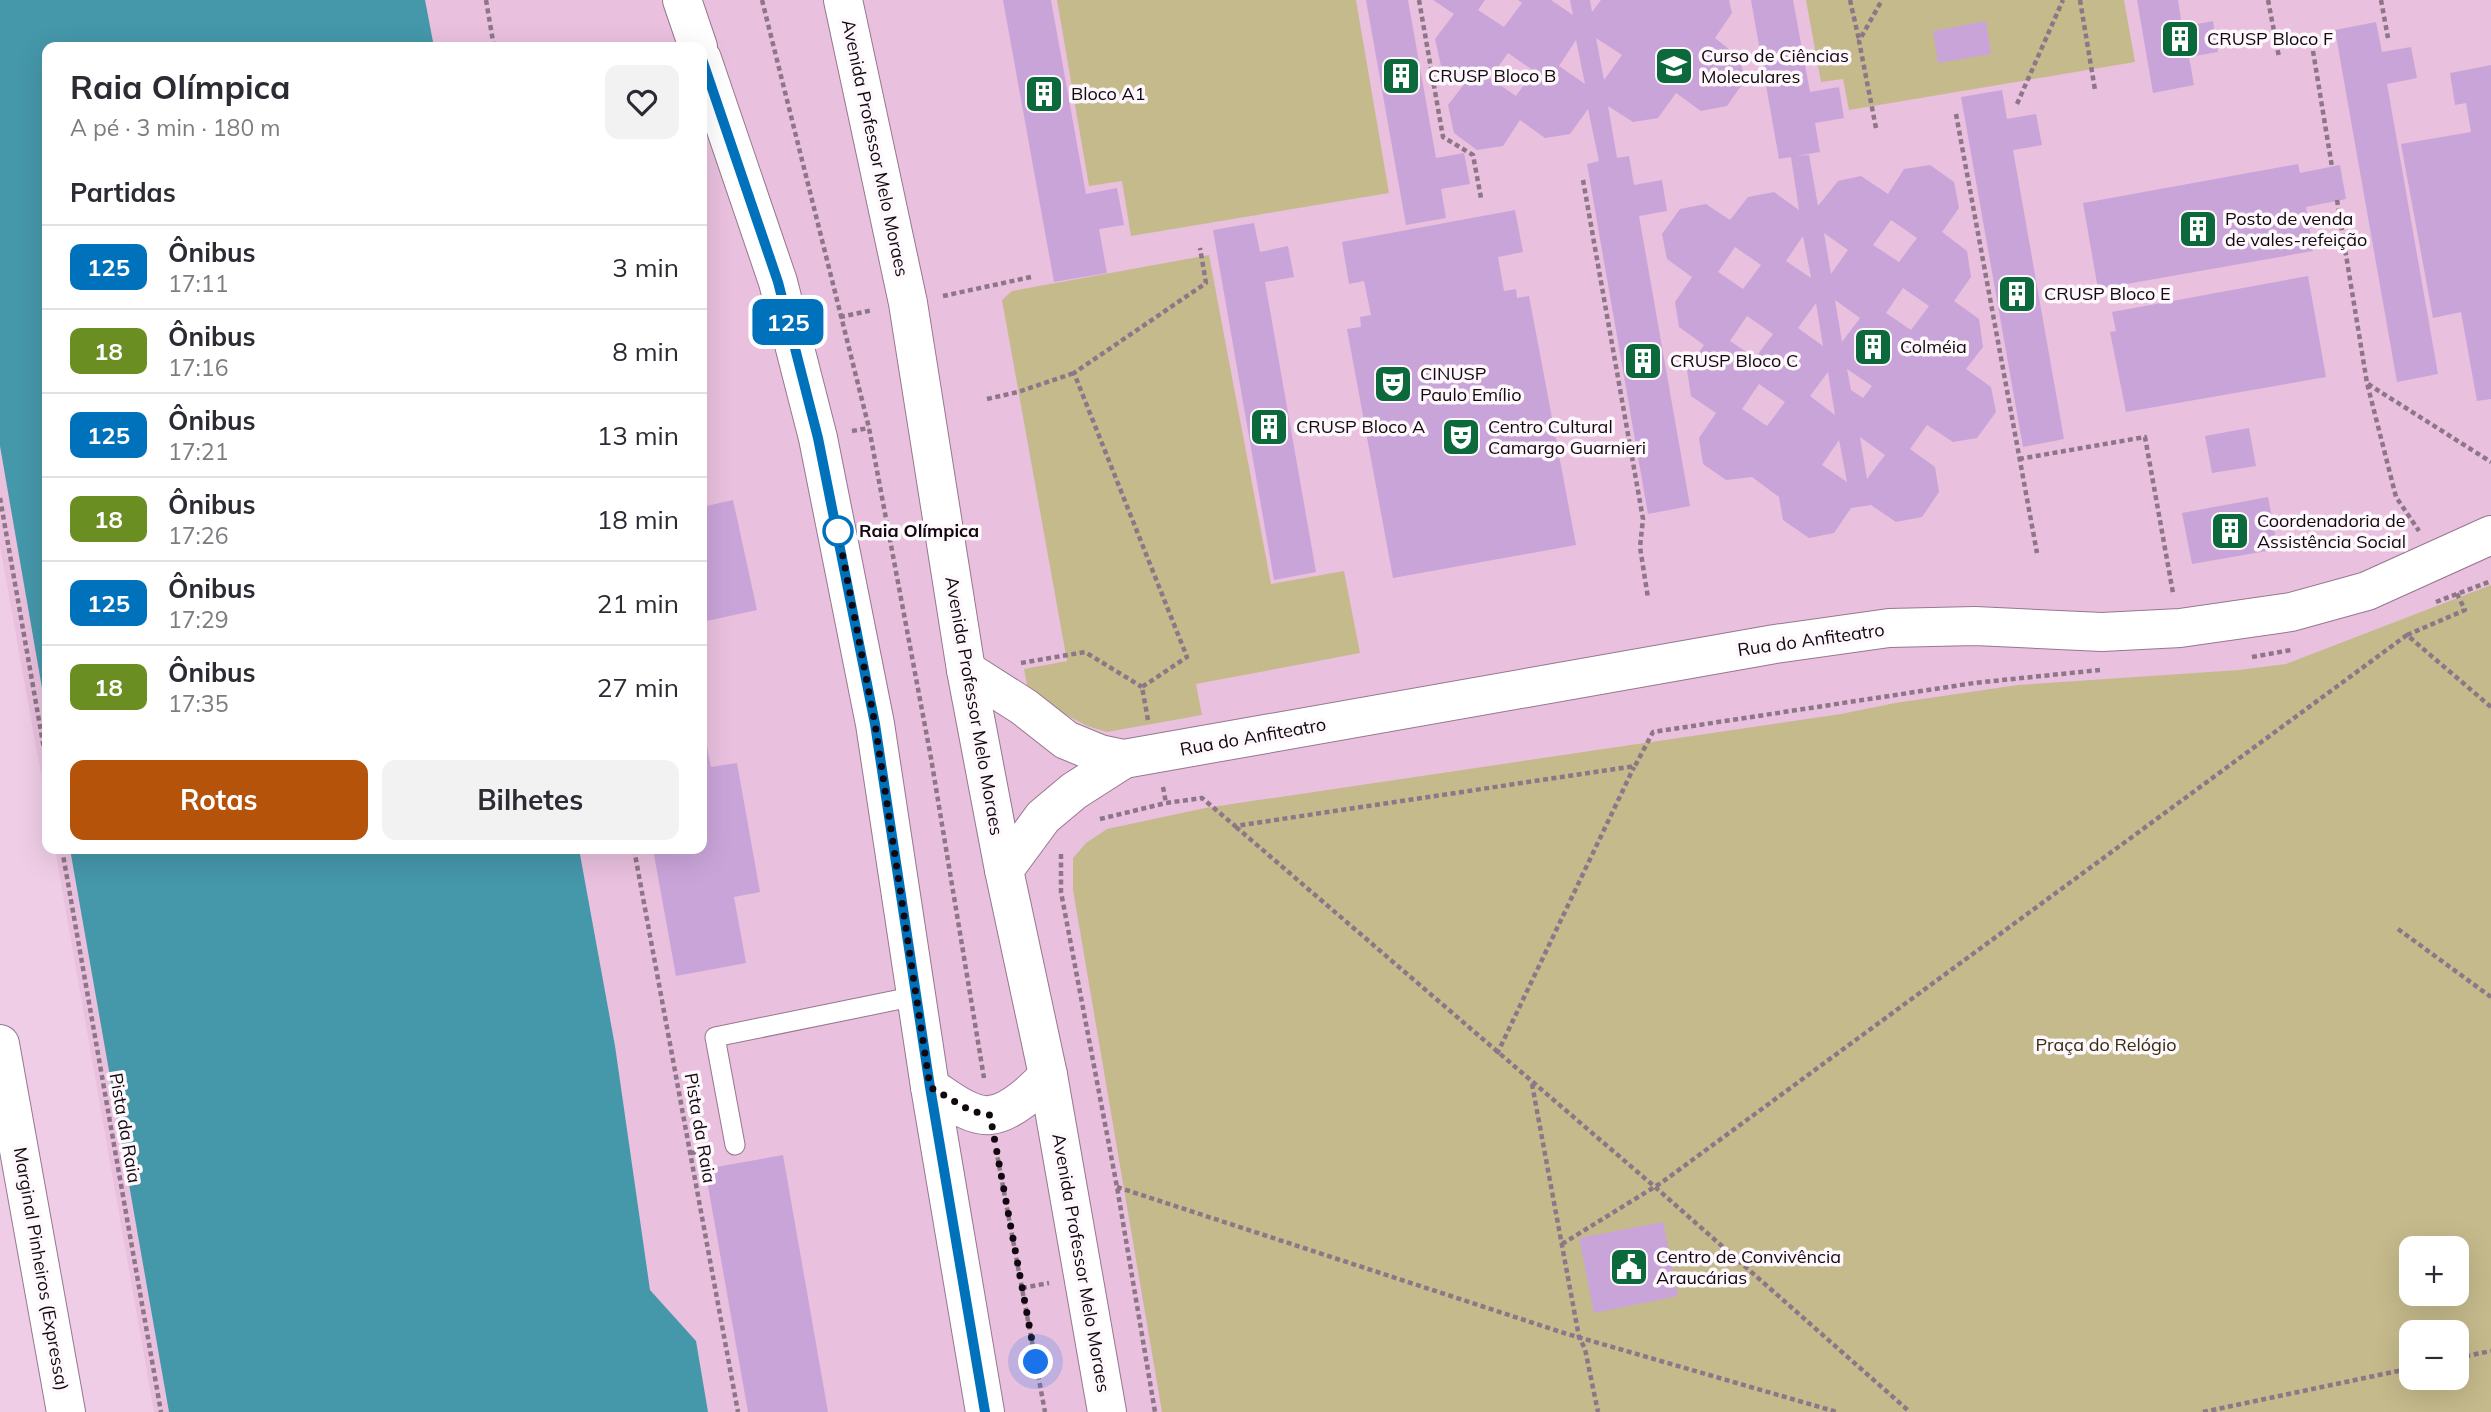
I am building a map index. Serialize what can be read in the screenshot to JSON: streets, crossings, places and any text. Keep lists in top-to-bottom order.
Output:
{
  "streets": {
    "main road": ["Avenida Professor Melo Moraes", "Rua do Anfiteatro", "Marginal Pinheiros (Expressa)"],
    "path": ["Pista da Raia"]
  },
  "crossings": [
    ["Avenida Professor Melo Moraes", "Rua do Anfiteatro"]
  ],
  "parks": ["Praça do Relógio"],
  "places": {
    "building": [
      "CRUSP Bloco F",
      "CRUSP Bloco B",
      "Bloco A1",
      "Posto de venda de vales-refeição",
      "CRUSP Bloco E",
      "Colméia",
      "CRUSP Bloco C",
      "CRUSP Bloco A",
      "Coordenadoria de Assistência Social"
    ],
    "school or university": ["Curso de Ciências Moleculares"],
    "theatre": ["CINUSP Paulo Emílio", "Centro Cultural Camargo Guarnieri"],
    "other": ["Raia Olímpica"],
    "public building": ["Centro de Convivência Araucárias"]
  },
  "lines": ["bus line 125"],
  "page": {
    "on_map": "125",
    "heading": [
      ["Raia Olímpica", "A pé · 3 min · 180 m"],
      "Partidas"
    ],
    "list": [
      {
        "mark": "125",
        "name": "Ônibus",
        "note": "17:11",
        "value": "3 min"
      },
      {
        "mark": "18",
        "name": "Ônibus",
        "note": "17:16",
        "value": "8 min"
      },
      {
        "mark": "125",
        "name": "Ônibus",
        "note": "17:21",
        "value": "13 min"
      },
      {
        "mark": "18",
        "name": "Ônibus",
        "note": "17:26",
        "value": "18 min"
      },
      {
        "mark": "125",
        "name": "Ônibus",
        "note": "17:29",
        "value": "21 min"
      },
      {
        "mark": "18",
        "name": "Ônibus",
        "note": "17:35",
        "value": "27 min"
      }
    ],
    "buttons": ["Rotas", "Bilhetes"],
    "map_buttons": ["+", "−"]
  }
}
